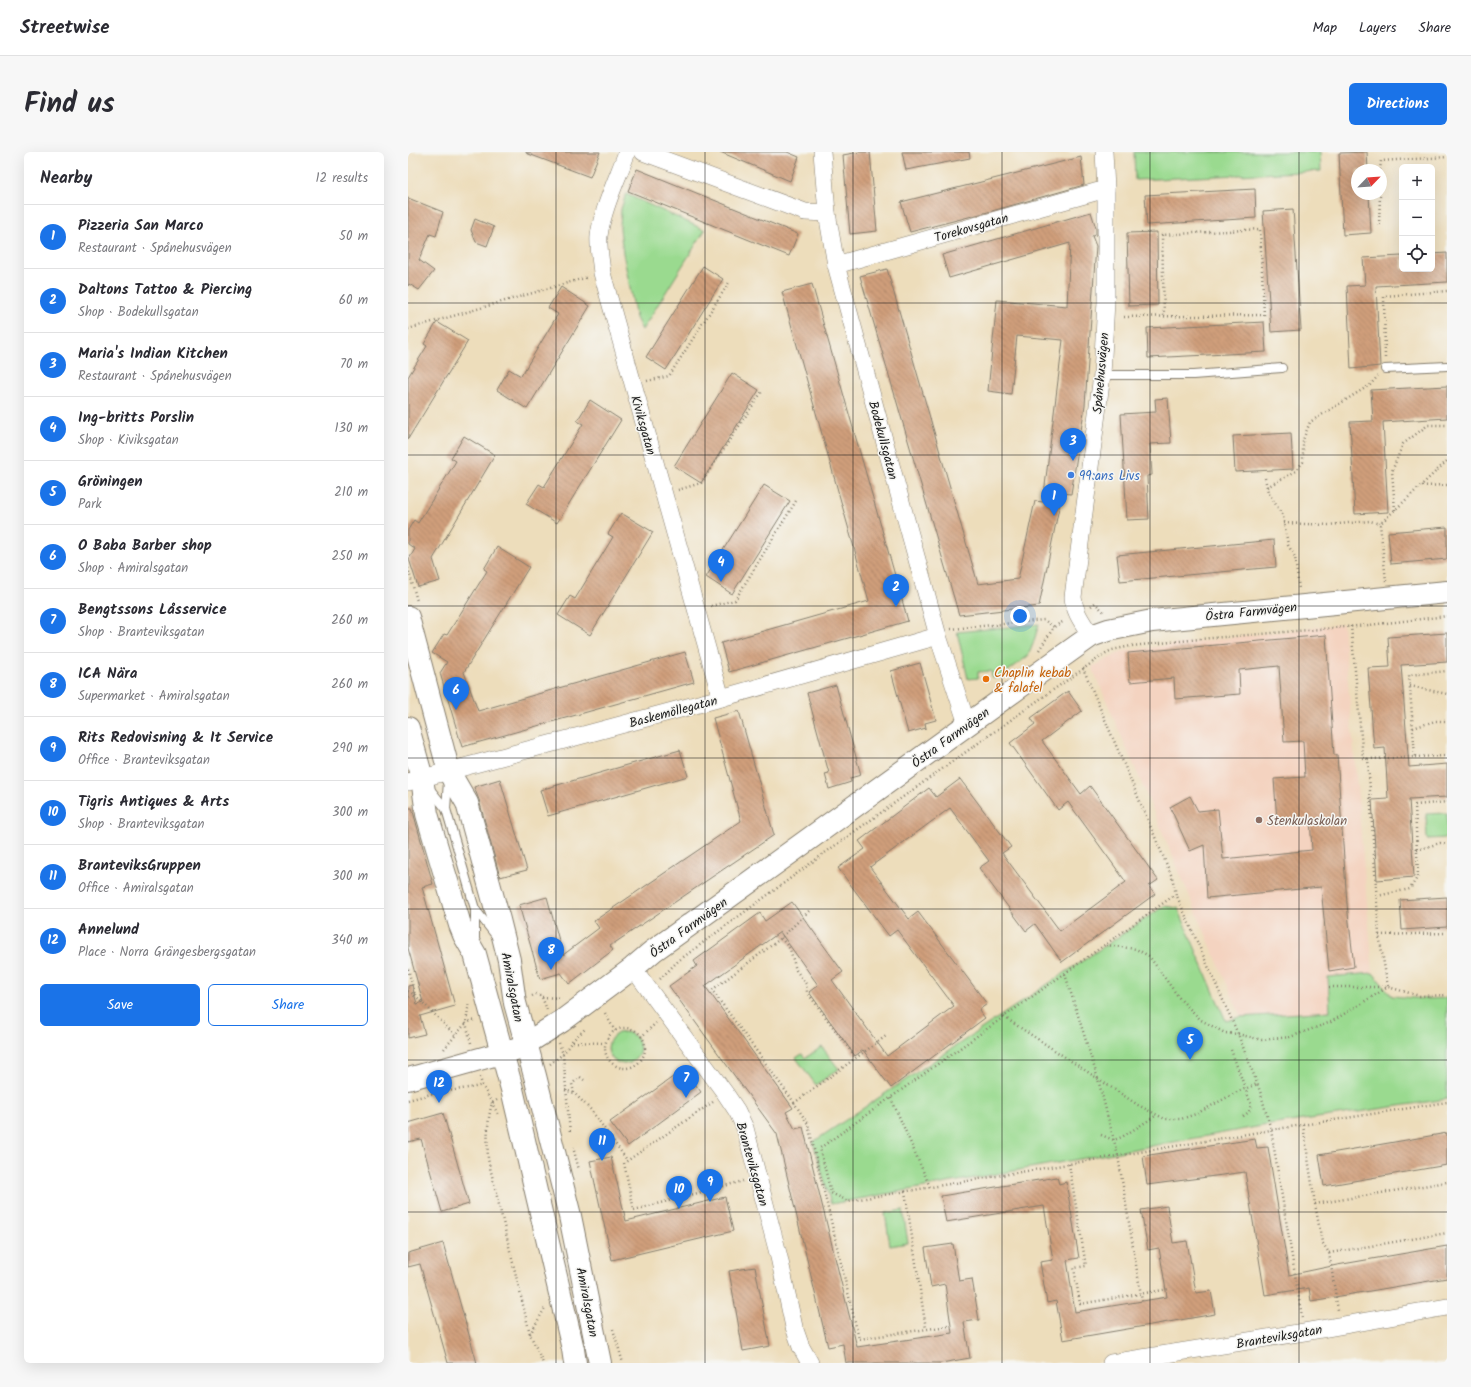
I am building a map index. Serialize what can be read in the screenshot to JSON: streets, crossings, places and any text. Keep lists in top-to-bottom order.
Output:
{
  "streets": {
    "main road": ["Östra Farmvägen", "Amiralsgatan"],
    "street": [
      "Torekovsgatan",
      "Spånehusvägen",
      "Kiviksgatan",
      "Bodekullsgatan",
      "Baskemöllegatan",
      "Branteviksgatan"
    ]
  },
  "crossings": [
    ["Torekovsgatan", "Spånehusvägen"],
    ["Torekovsgatan", "Bodekullsgatan"],
    ["Spånehusvägen", "Östra Farmvägen"],
    ["Kiviksgatan", "Baskemöllegatan"],
    ["Bodekullsgatan", "Östra Farmvägen"],
    ["Bodekullsgatan", "Baskemöllegatan"],
    ["Östra Farmvägen", "Amiralsgatan"],
    ["Östra Farmvägen", "Branteviksgatan"],
    ["Baskemöllegatan", "Amiralsgatan"]
  ],
  "places": ["99:ans Livs", "Chaplin kebab & falafel", "Stenkulaskolan"],
  "north": "top right",
  "page": {
    "header": "Streetwise",
    "nav": ["Map", "Layers", "Share"],
    "title": "Find us",
    "buttons": [
      "Directions",
      ["Save", "Share"]
    ],
    "heading": ["Nearby", "12 results"],
    "map_buttons": ["+", "−"],
    "list": [
      {
        "mark": "1",
        "name": "Pizzeria San Marco",
        "note": "Restaurant · Spånehusvägen",
        "value": "50 m"
      },
      {
        "mark": "2",
        "name": "Daltons Tattoo & Piercing",
        "note": "Shop · Bodekullsgatan",
        "value": "60 m"
      },
      {
        "mark": "3",
        "name": "Maria's Indian Kitchen",
        "note": "Restaurant · Spånehusvägen",
        "value": "70 m"
      },
      {
        "mark": "4",
        "name": "Ing-britts Porslin",
        "note": "Shop · Kiviksgatan",
        "value": "130 m"
      },
      {
        "mark": "5",
        "name": "Gröningen",
        "note": "Park",
        "value": "210 m"
      },
      {
        "mark": "6",
        "name": "O Baba Barber shop",
        "note": "Shop · Amiralsgatan",
        "value": "250 m"
      },
      {
        "mark": "7",
        "name": "Bengtssons Låsservice",
        "note": "Shop · Branteviksgatan",
        "value": "260 m"
      },
      {
        "mark": "8",
        "name": "ICA Nära",
        "note": "Supermarket · Amiralsgatan",
        "value": "260 m"
      },
      {
        "mark": "9",
        "name": "Rits Redovisning & It Service",
        "note": "Office · Branteviksgatan",
        "value": "290 m"
      },
      {
        "mark": "10",
        "name": "Tigris Antiques & Arts",
        "note": "Shop · Branteviksgatan",
        "value": "300 m"
      },
      {
        "mark": "11",
        "name": "BranteviksGruppen",
        "note": "Office · Amiralsgatan",
        "value": "300 m"
      },
      {
        "mark": "12",
        "name": "Annelund",
        "note": "Place · Norra Grängesbergsgatan",
        "value": "340 m"
      }
    ],
    "pins": [
      "3",
      "1",
      "4",
      "2",
      "6",
      "8",
      "5",
      "7",
      "12",
      "11",
      "9",
      "10"
    ]
  }
}
